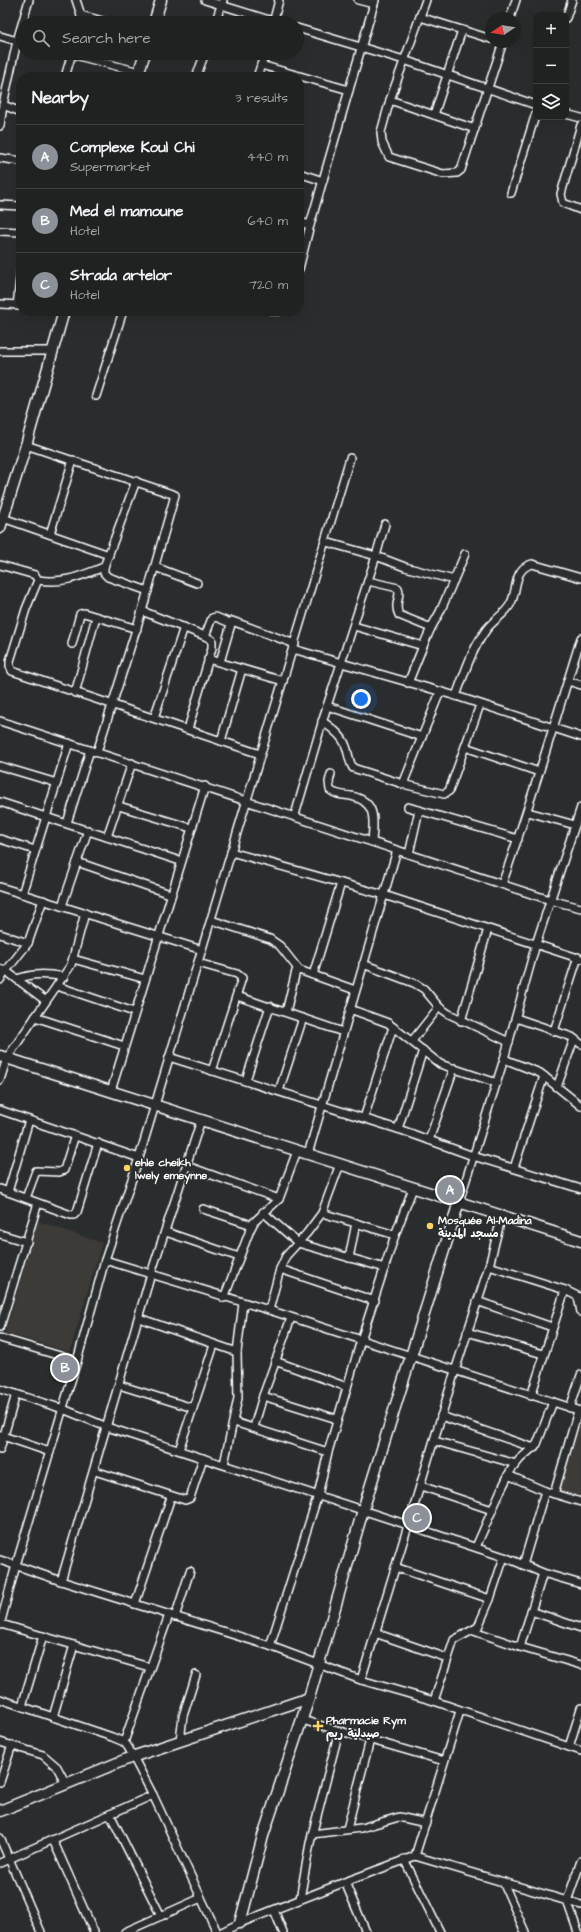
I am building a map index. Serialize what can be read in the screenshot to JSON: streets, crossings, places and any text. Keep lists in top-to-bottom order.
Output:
{
  "places": {
    "other": ["ehle cheikh lwely emeynne", "Mosquée Al-Madina مسجد المدينة"],
    "health": ["Pharmacie Rym صيدلية ريم"]
  },
  "north": "left",
  "page": {
    "map_buttons": ["+", "−"],
    "search": "Search here",
    "heading": ["Nearby", "3 results"],
    "list": [
      {
        "mark": "A",
        "name": "Complexe Koul Chi",
        "note": "Supermarket",
        "value": "440 m"
      },
      {
        "mark": "B",
        "name": "Med el mamoune",
        "note": "Hotel",
        "value": "640 m"
      },
      {
        "mark": "C",
        "name": "Strada artelor",
        "note": "Hotel",
        "value": "720 m"
      }
    ],
    "pins": ["A", "B", "C"]
  }
}
